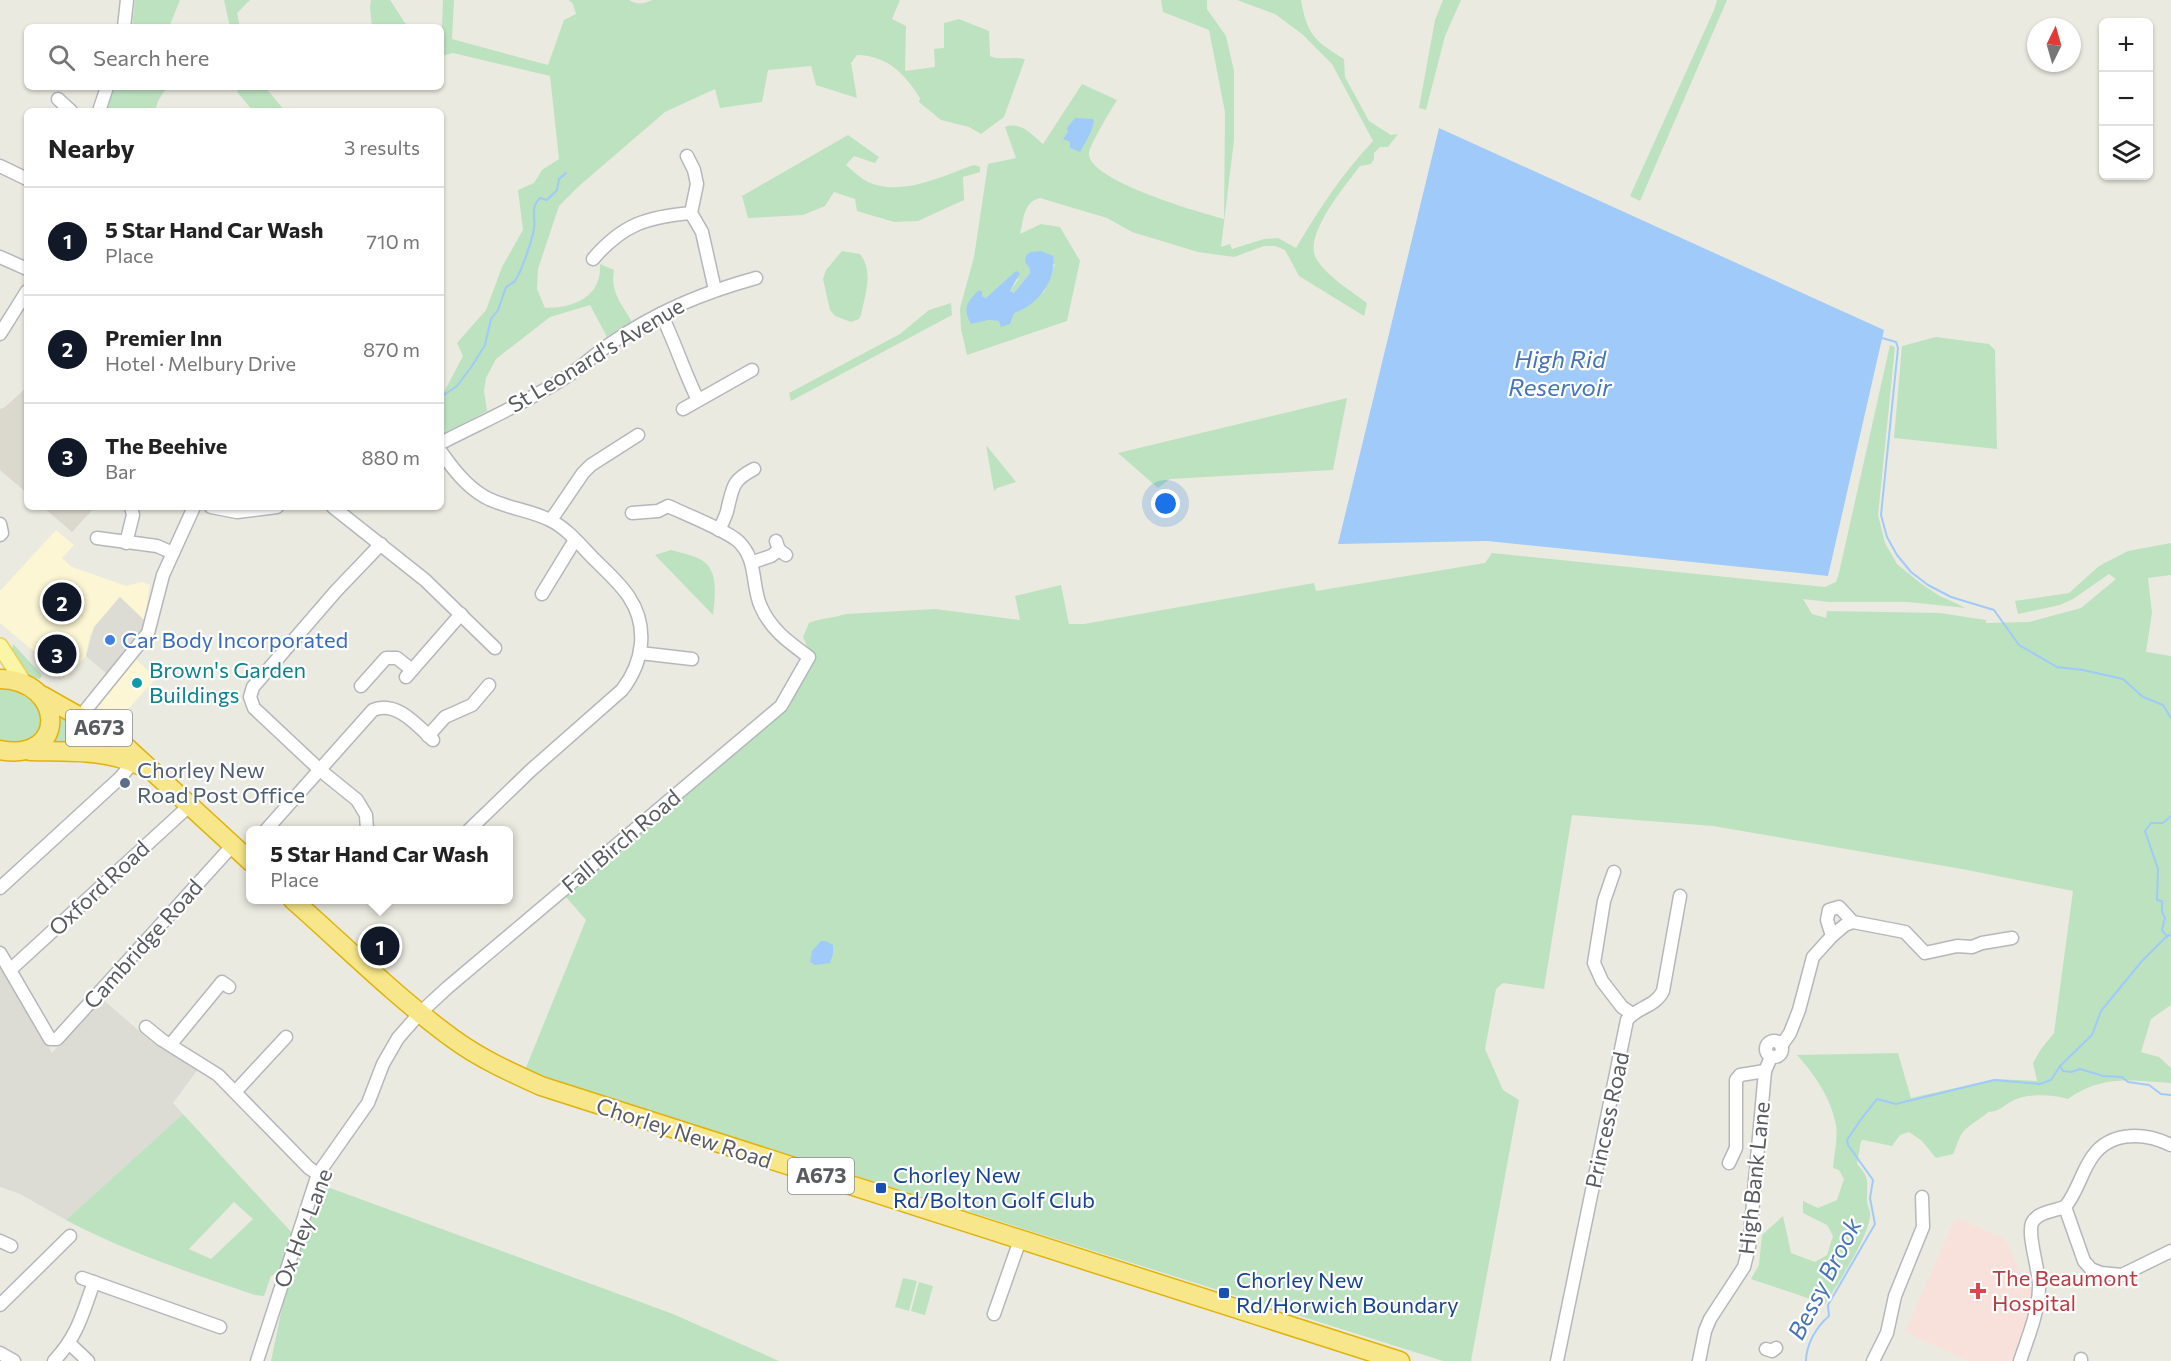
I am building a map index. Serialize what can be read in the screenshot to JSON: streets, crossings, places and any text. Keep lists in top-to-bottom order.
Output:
{
  "streets": {
    "highway": ["A673", "Chorley New Road"],
    "street": [
      "St Leonard's Avenue",
      "Fall Birch Road",
      "Oxford Road",
      "Cambridge Road",
      "Princess Road",
      "High Bank Lane",
      "Ox Hey Lane"
    ]
  },
  "crossings": [
    ["A673", "Oxford Road"],
    ["A673", "Cambridge Road"],
    ["Fall Birch Road", "Chorley New Road"],
    ["Fall Birch Road", "Ox Hey Lane"],
    ["Oxford Road", "Cambridge Road"],
    ["Chorley New Road", "Ox Hey Lane"]
  ],
  "water": ["High Rid Reservoir", "Bessy Brook"],
  "places": {
    "other": ["Car Body Incorporated", "Brown's Garden Buildings", "Chorley New Road Post Office"],
    "transit": ["Chorley New Rd/Bolton Golf Club", "Chorley New Rd/Horwich Boundary"],
    "health": ["The Beaumont Hospital"]
  },
  "north": "top",
  "page": {
    "map_buttons": ["+", "−"],
    "search": "Search here",
    "heading": ["Nearby", "3 results"],
    "list": [
      {
        "mark": "1",
        "name": "5 Star Hand Car Wash",
        "note": "Place",
        "value": "710 m"
      },
      {
        "mark": "2",
        "name": "Premier Inn",
        "note": "Hotel · Melbury Drive",
        "value": "870 m"
      },
      {
        "mark": "3",
        "name": "The Beehive",
        "note": "Bar",
        "value": "880 m"
      }
    ],
    "pins": ["2", "3", "1"],
    "popup": ["5 Star Hand Car Wash", "Place"]
  }
}
